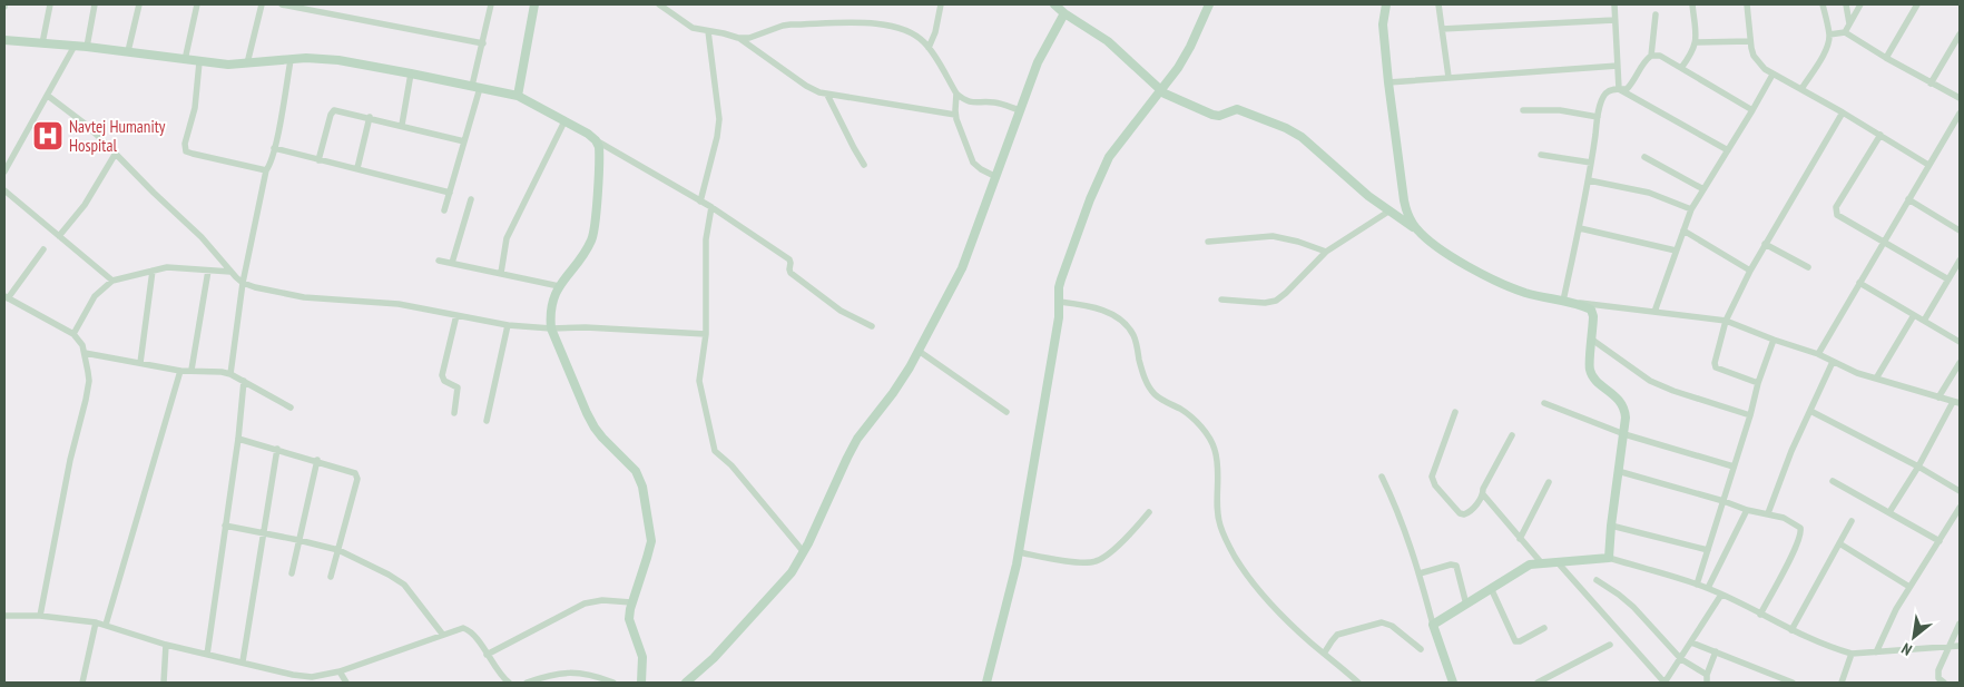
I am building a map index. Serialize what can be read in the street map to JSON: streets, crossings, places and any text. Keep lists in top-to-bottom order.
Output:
{
  "places": {
    "hospital": ["Navtej Humanity Hospital"]
  },
  "north": "bottom left"
}
